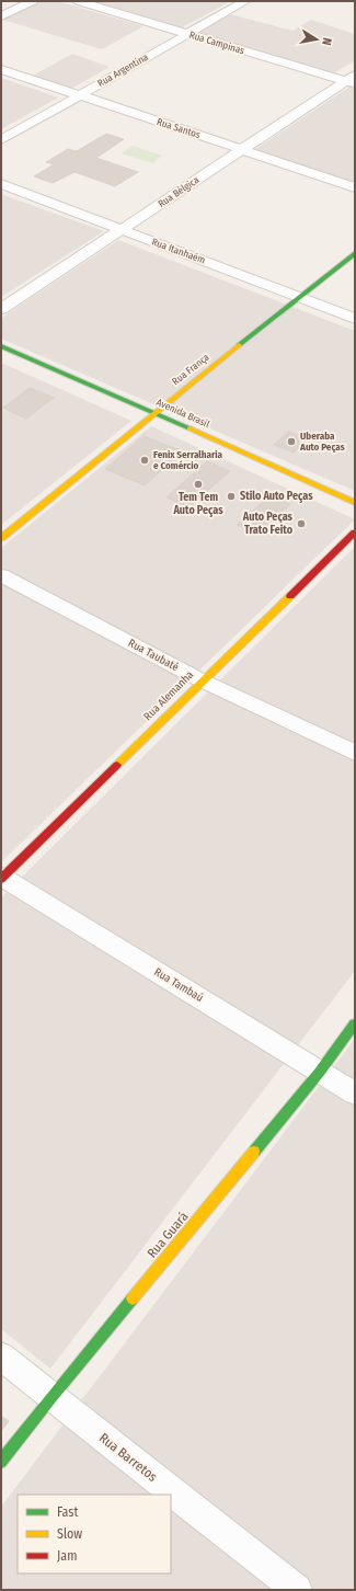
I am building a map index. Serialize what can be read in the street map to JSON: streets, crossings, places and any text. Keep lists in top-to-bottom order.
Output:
{
  "streets": {
    "street": [
      "Rua Campinas",
      "Rua Argentina",
      "Rua Santos",
      "Rua Bélgica",
      "Rua Itanhaém",
      "Rua França",
      "Avenida Brasil",
      "Rua Taubaté",
      "Rua Alemanha",
      "Rua Tambaú",
      "Rua Guará",
      "Rua Barretos"
    ]
  },
  "crossings": [
    ["Rua Campinas", "Rua Argentina"],
    ["Rua Campinas", "Rua Bélgica"],
    ["Rua Argentina", "Rua Santos"],
    ["Rua Santos", "Rua Bélgica"],
    ["Rua Bélgica", "Rua Itanhaém"],
    ["Rua Itanhaém", "Rua França"],
    ["Rua França", "Avenida Brasil"],
    ["Rua Taubaté", "Rua Alemanha"],
    ["Rua Alemanha", "Rua Tambaú"],
    ["Rua Tambaú", "Rua Guará"],
    ["Rua Guará", "Rua Barretos"]
  ],
  "places": [
    "Uberaba Auto Peças",
    "Fenix Serralharia e Comércio",
    "Tem Tem Auto Peças",
    "Stilo Auto Peças",
    "Auto Peças Trato Feito"
  ],
  "legend": ["Fast", "Slow", "Jam"],
  "north": "right"
}
